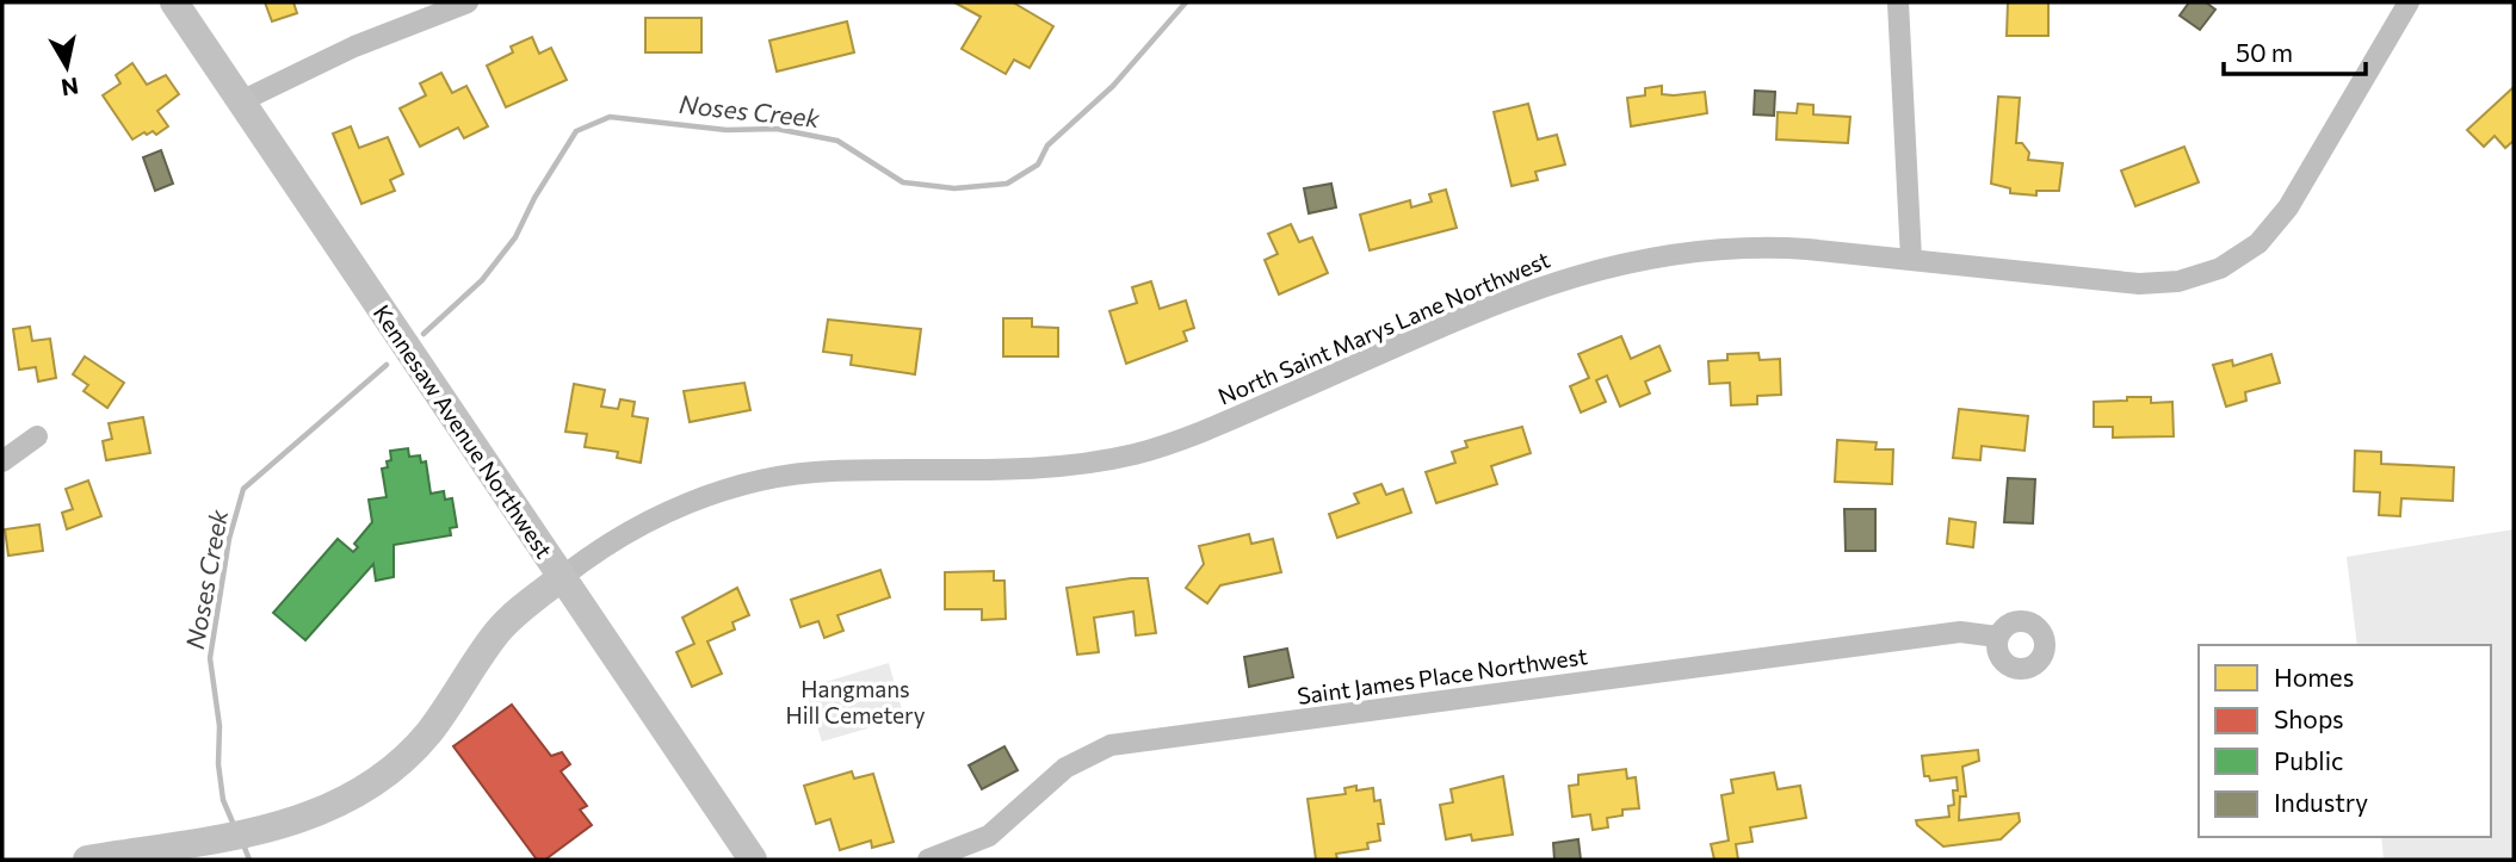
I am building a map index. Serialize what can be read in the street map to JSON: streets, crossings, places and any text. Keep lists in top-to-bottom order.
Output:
{
  "streets": {
    "street": ["North Saint Marys Lane Northwest", "Kennesaw Avenue Northwest", "Saint James Place Northwest"]
  },
  "crossings": [
    ["North Saint Marys Lane Northwest", "Kennesaw Avenue Northwest"]
  ],
  "water": ["Noses Creek"],
  "parks": ["Hangmans Hill Cemetery"],
  "legend": [
    "Homes",
    "Shops",
    "Public",
    "Industry"
  ],
  "scale_bar": "50 m",
  "north": "bottom"
}
